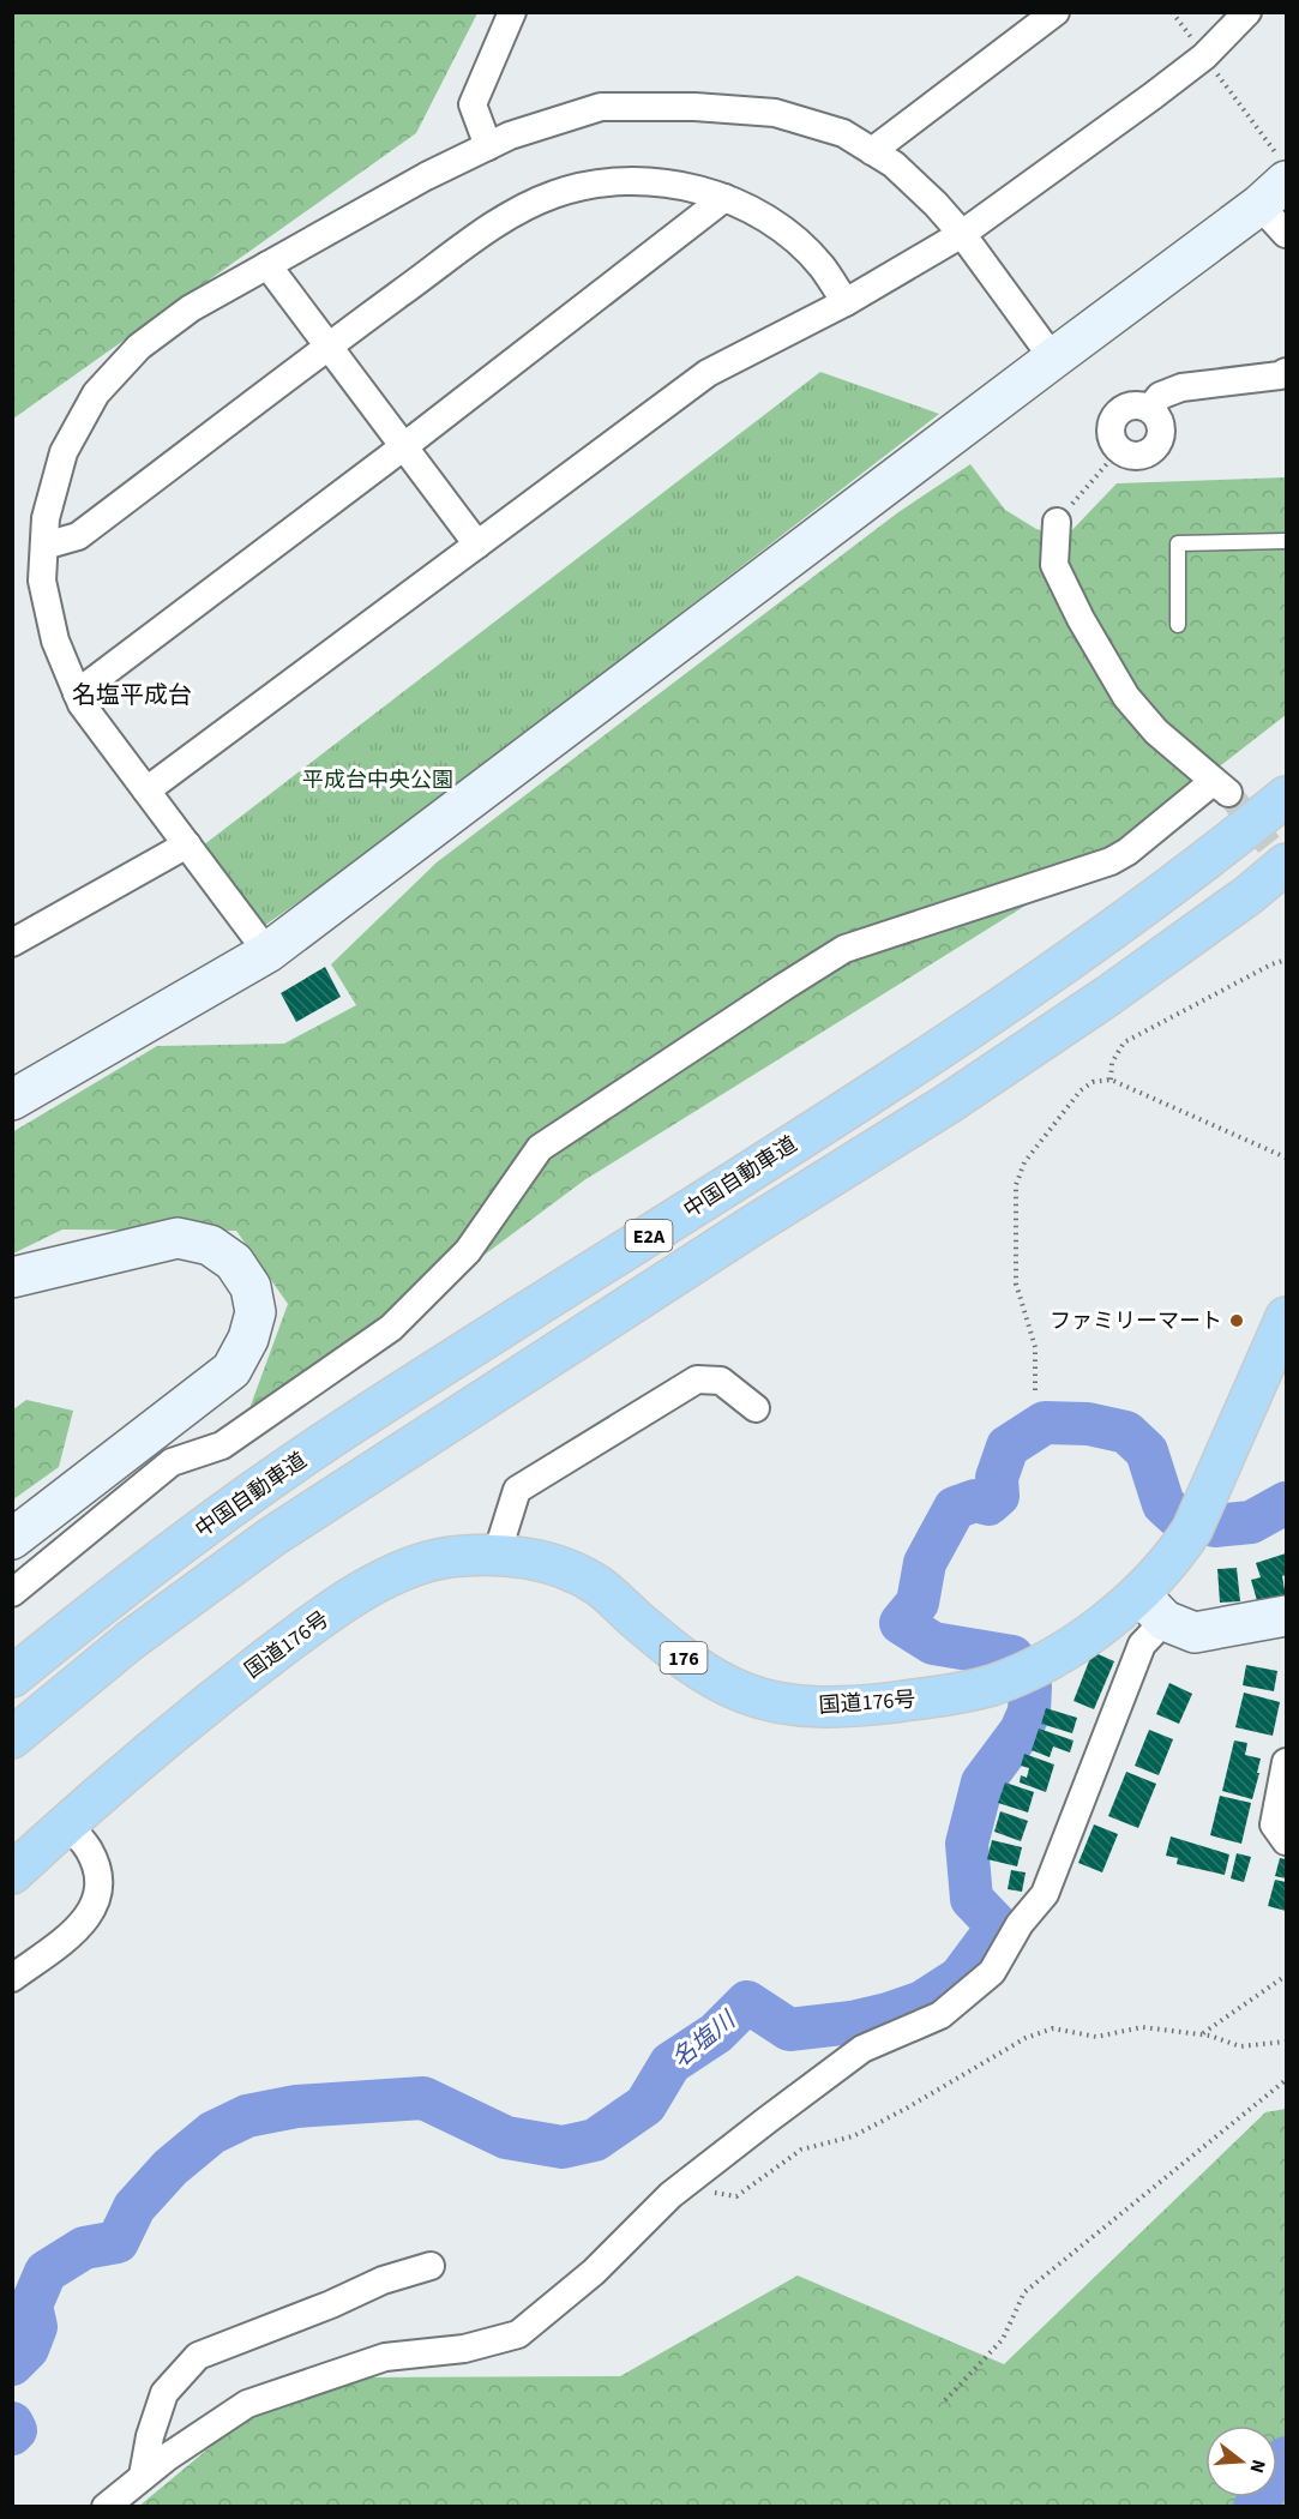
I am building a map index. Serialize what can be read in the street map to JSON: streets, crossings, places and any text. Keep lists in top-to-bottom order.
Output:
{
  "streets": {
    "highway": [
      "中国自動車道",
      "E2A",
      "国道176号",
      "176"
    ]
  },
  "districts": ["名塩平成台"],
  "water": ["名塩川"],
  "parks": ["平成台中央公園"],
  "places": ["ファミリーマート"],
  "north": "right"
}
